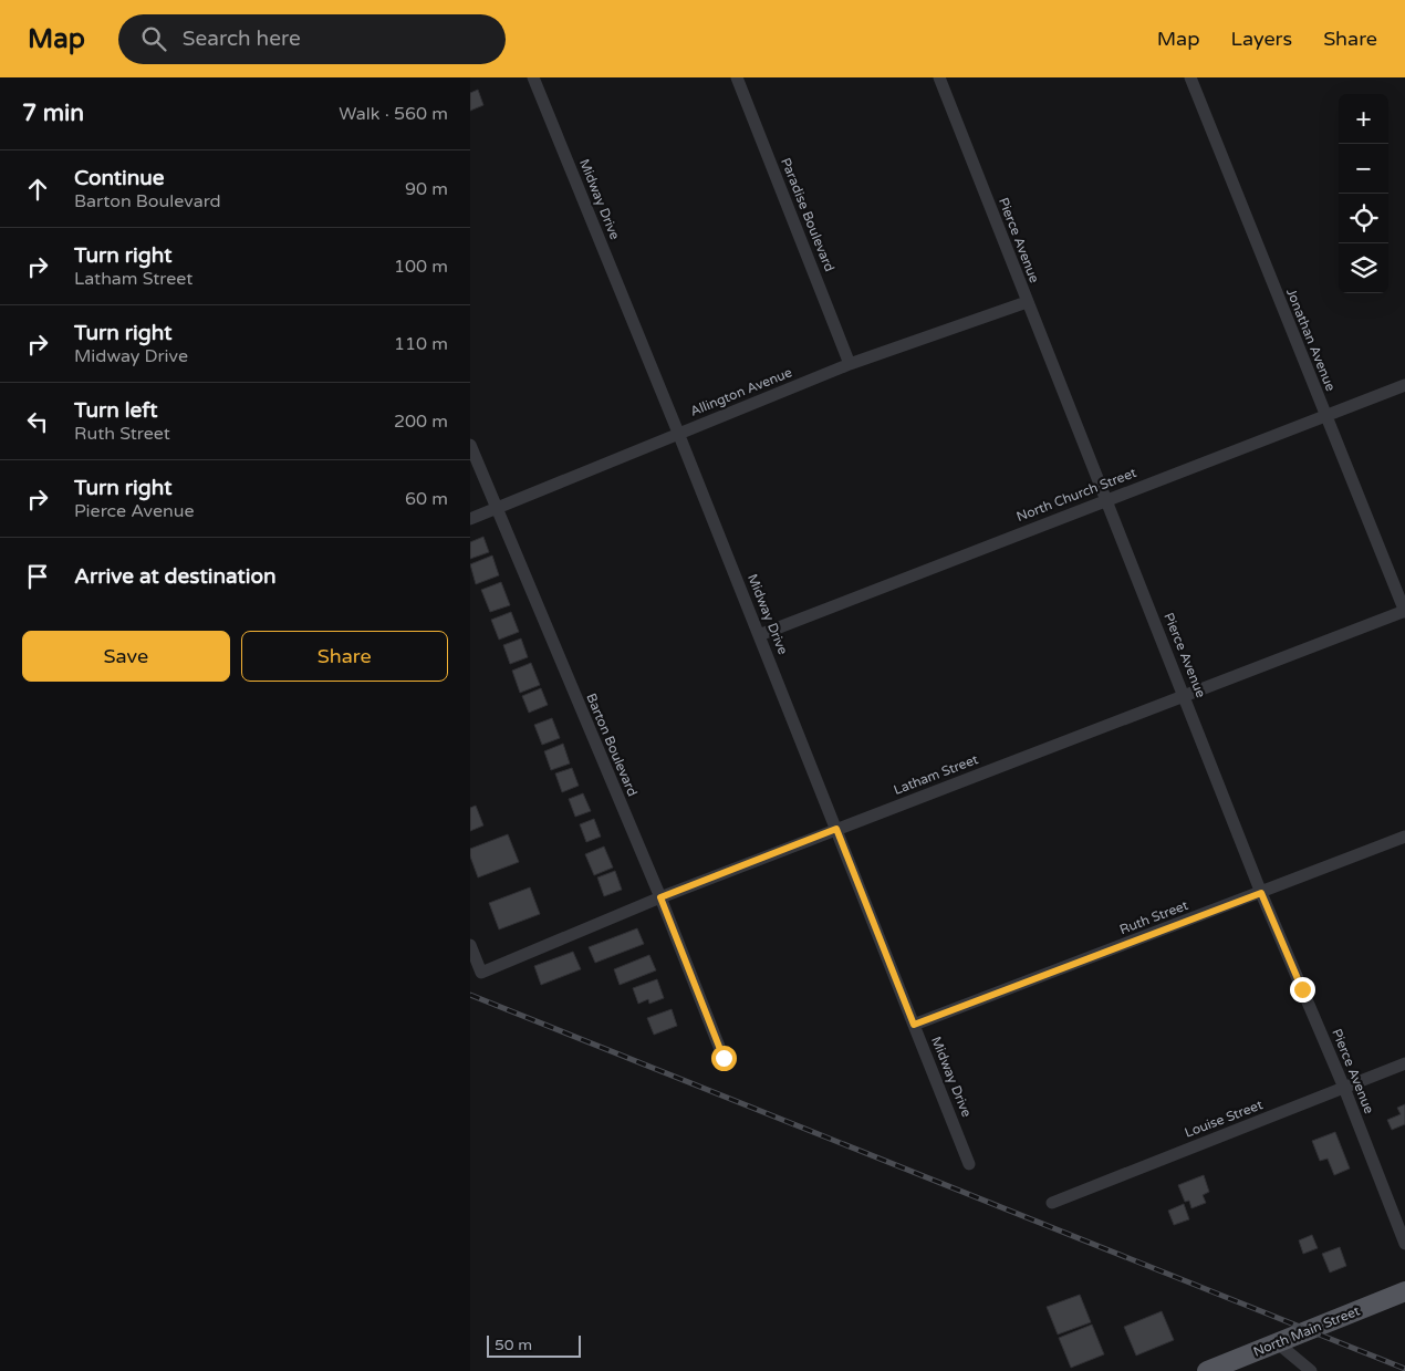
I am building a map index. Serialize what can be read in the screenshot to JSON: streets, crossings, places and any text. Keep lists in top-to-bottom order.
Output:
{
  "streets": {
    "main road": ["North Main Street"],
    "street": [
      "Midway Drive",
      "Paradise Boulevard",
      "Pierce Avenue",
      "Jonathan Avenue",
      "Allington Avenue",
      "North Church Street",
      "Barton Boulevard",
      "Latham Street",
      "Ruth Street",
      "Louise Street"
    ]
  },
  "crossings": [
    ["Midway Drive", "Allington Avenue"],
    ["Midway Drive", "North Church Street"],
    ["Midway Drive", "Latham Street"],
    ["Midway Drive", "Ruth Street"],
    ["Paradise Boulevard", "Allington Avenue"],
    ["Pierce Avenue", "Allington Avenue"],
    ["Pierce Avenue", "North Church Street"],
    ["Pierce Avenue", "Latham Street"],
    ["Pierce Avenue", "Ruth Street"],
    ["Pierce Avenue", "Louise Street"],
    ["Jonathan Avenue", "North Church Street"],
    ["Jonathan Avenue", "Latham Street"],
    ["Allington Avenue", "Barton Boulevard"],
    ["Barton Boulevard", "Latham Street"]
  ],
  "scale_bar": "50 m",
  "page": {
    "header": "Map",
    "search": "Search here",
    "nav": ["Map", "Layers", "Share"],
    "heading": ["7 min", "Walk · 560 m"],
    "map_buttons": ["+", "−"],
    "list": [
      ["Continue", "Barton Boulevard", "90 m"],
      ["Turn right", "Latham Street", "100 m"],
      ["Turn right", "Midway Drive", "110 m"],
      ["Turn left", "Ruth Street", "200 m"],
      ["Turn right", "Pierce Avenue", "60 m"],
      "Arrive at destination"
    ],
    "buttons": ["Save", "Share"],
    "scale": "50 m"
  }
}
